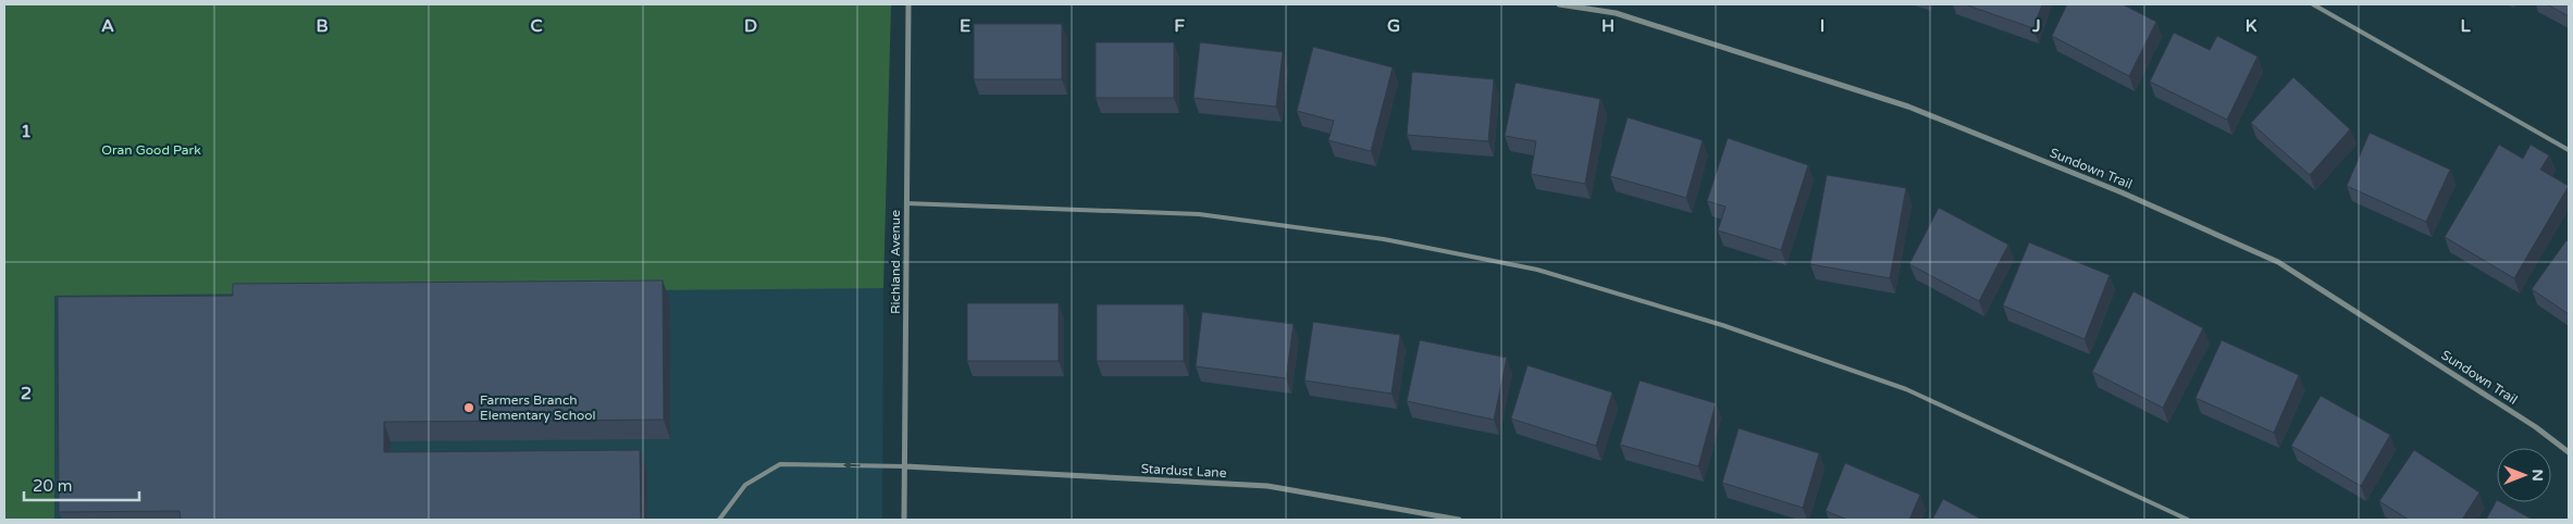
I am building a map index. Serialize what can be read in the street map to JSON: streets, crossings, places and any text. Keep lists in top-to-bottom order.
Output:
{
  "streets": {
    "street": ["Sundown Trail", "Richland Avenue", "Stardust Lane"]
  },
  "crossings": [
    ["Richland Avenue", "Stardust Lane"]
  ],
  "parks": ["Oran Good Park"],
  "places": ["Farmers Branch Elementary School"],
  "scale_bar": "20 m",
  "north": "right",
  "grid": {
    "columns": [
      "A",
      "B",
      "C",
      "D",
      "E",
      "F",
      "G",
      "H",
      "I",
      "J",
      "K",
      "L"
    ],
    "rows": ["1", "2"]
  }
}
